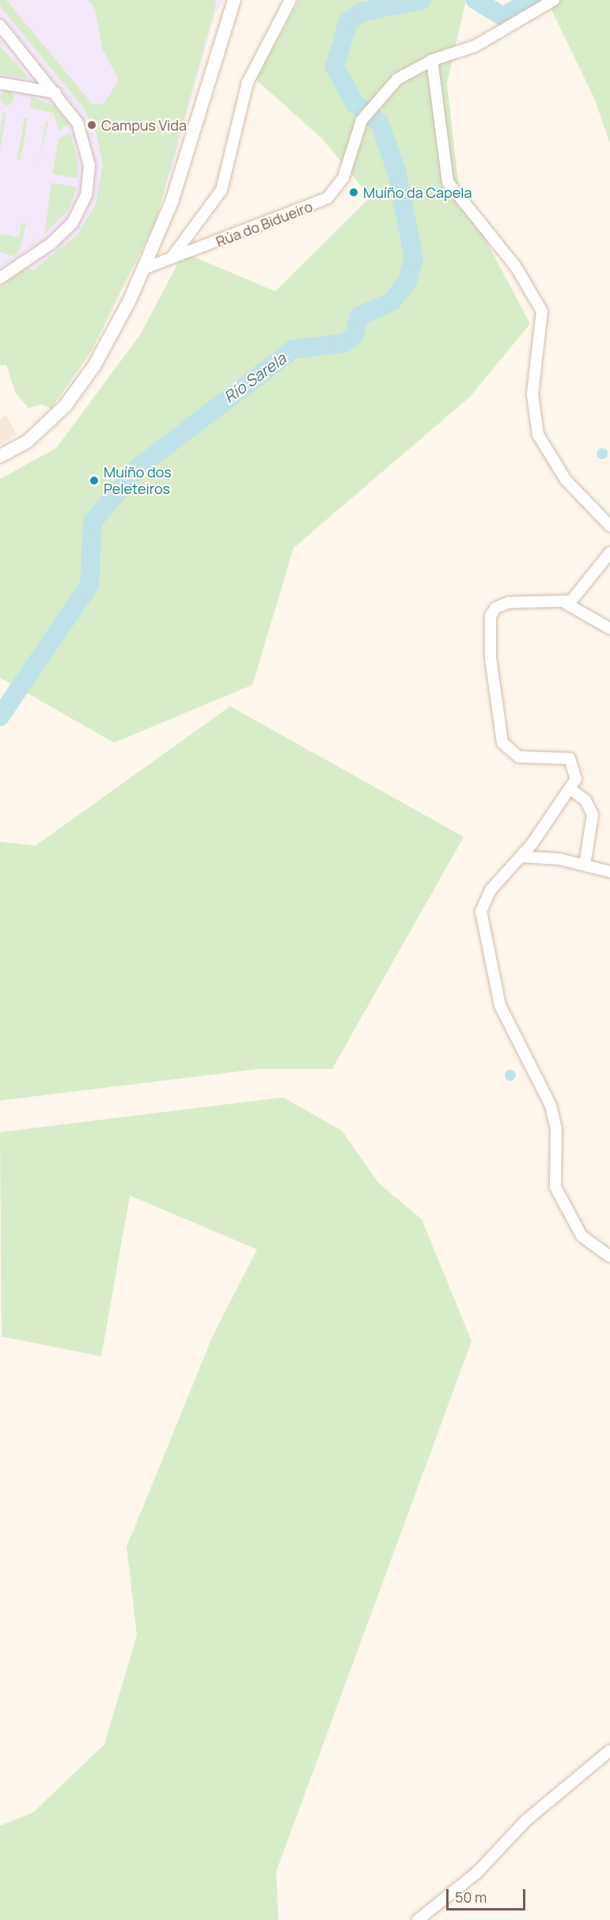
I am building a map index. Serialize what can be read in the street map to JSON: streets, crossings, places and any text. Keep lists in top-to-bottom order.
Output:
{
  "streets": {
    "street": ["Rúa do Bidueiro"]
  },
  "water": ["Río Sarela"],
  "places": ["Campus Vida", "Muíño da Capela", "Muíño dos Peleteiros"],
  "scale_bar": "50 m"
}
